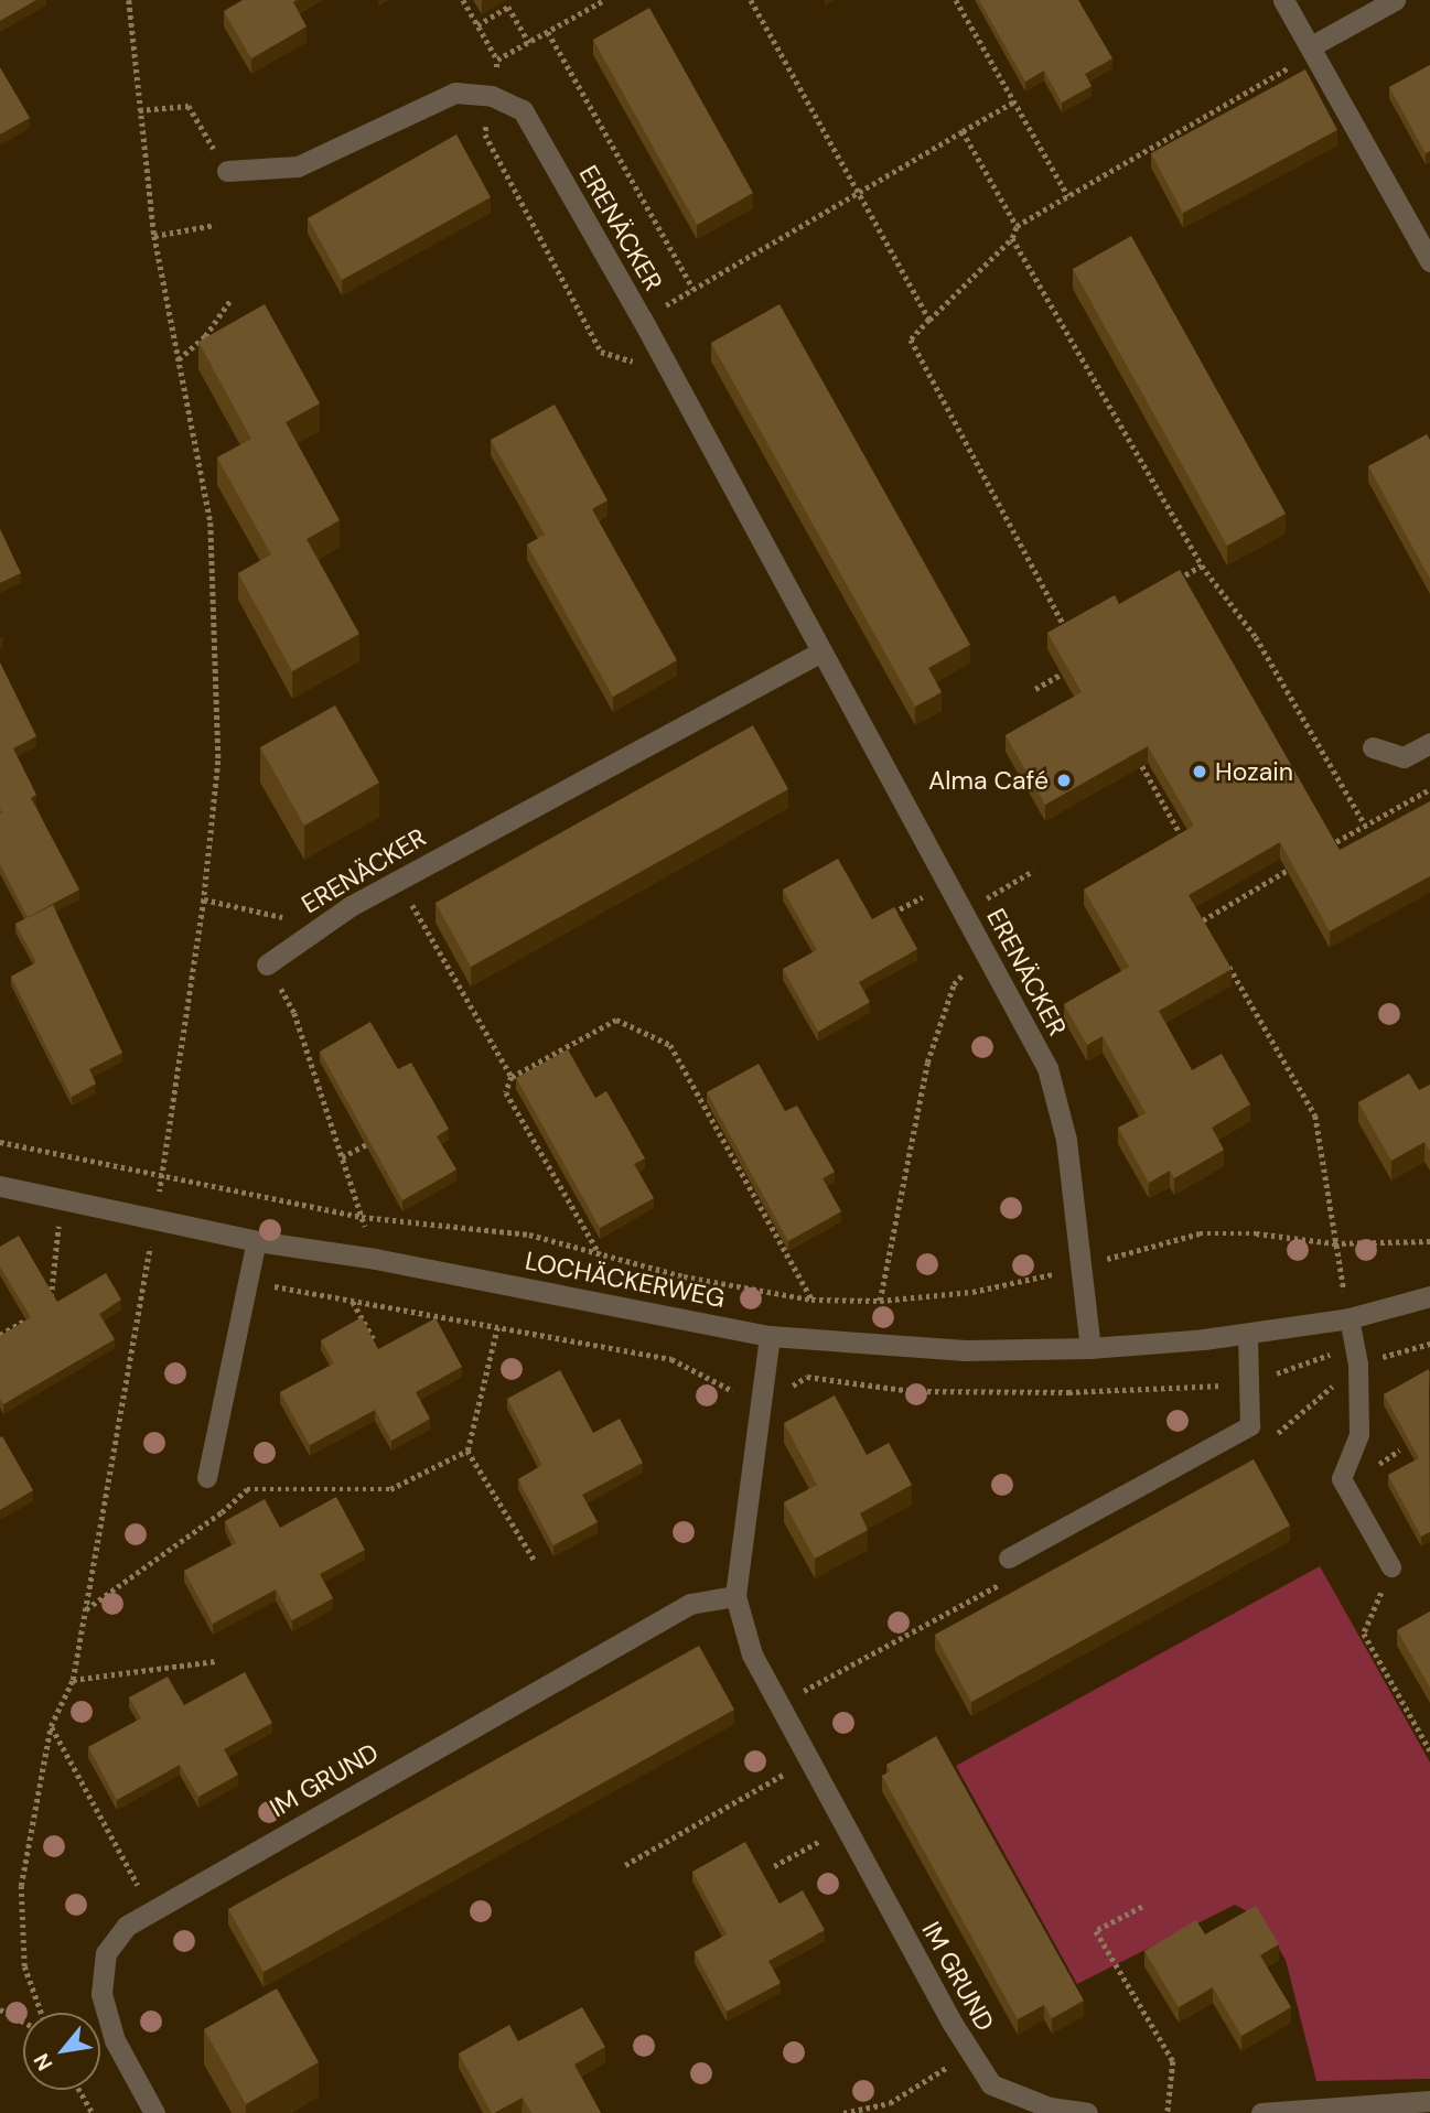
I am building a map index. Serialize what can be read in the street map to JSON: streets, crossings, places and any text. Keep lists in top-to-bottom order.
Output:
{
  "streets": {
    "street": ["ERENÄCKER", "LOCHÄCKERWEG", "IM GRUND"]
  },
  "crossings": [
    ["ERENÄCKER", "LOCHÄCKERWEG"],
    ["LOCHÄCKERWEG", "IM GRUND"]
  ],
  "places": ["Hozain", "Alma Café"],
  "north": "bottom left"
}
